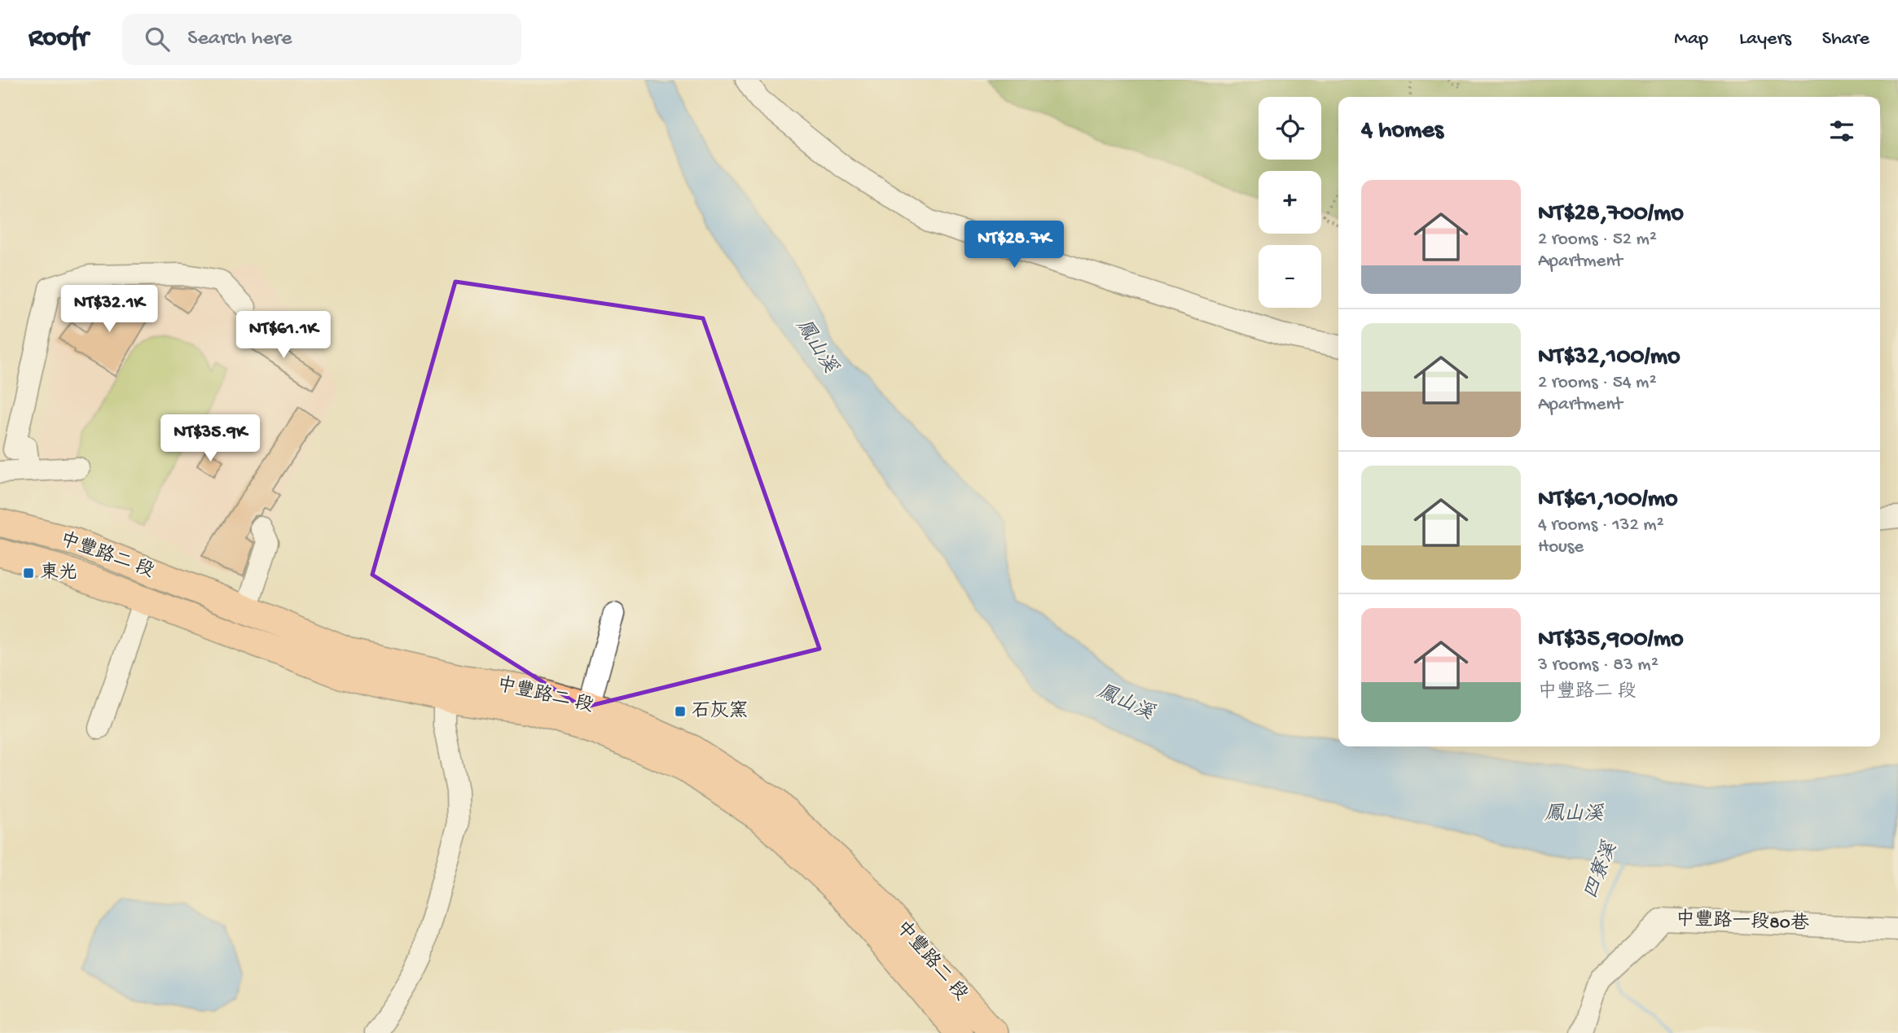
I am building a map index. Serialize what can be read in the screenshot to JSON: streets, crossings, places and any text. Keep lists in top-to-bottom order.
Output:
{
  "streets": {
    "main road": ["中豐路二 段"],
    "street": ["中豐路一段80巷"]
  },
  "water": ["鳳山溪", "四寮溪"],
  "places": {
    "transit": ["東光", "石灰窯"]
  },
  "page": {
    "header": "Roofr",
    "search": "Search here",
    "nav": ["Map", "Layers", "Share"],
    "map_buttons": ["+", "−"],
    "heading": "4 homes",
    "list": [
      {
        "name": "NT$28,700/mo",
        "note": "2 rooms · 52 m² · Apartment"
      },
      {
        "name": "NT$32,100/mo",
        "note": "2 rooms · 54 m² · Apartment"
      },
      {
        "name": "NT$61,100/mo",
        "note": "4 rooms · 132 m² · House"
      },
      {
        "name": "NT$35,900/mo",
        "note": "3 rooms · 83 m² · 中豐路二 段"
      }
    ],
    "price": [
      "NT$28.7K",
      "NT$32.1K",
      "NT$61.1K",
      "NT$35.9K"
    ]
  }
}
